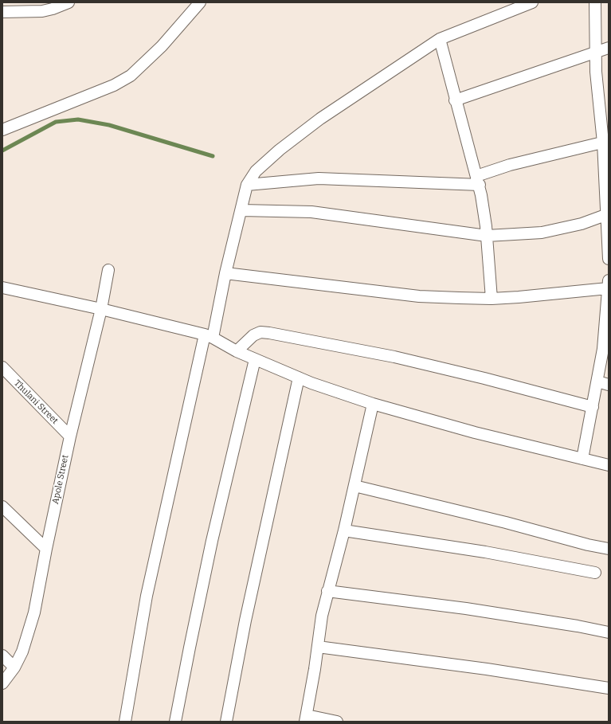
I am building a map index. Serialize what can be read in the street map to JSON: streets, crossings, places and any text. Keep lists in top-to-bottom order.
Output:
{
  "streets": {
    "street": ["Thulani Street", "Apole Street"]
  },
  "crossings": [
    ["Thulani Street", "Apole Street"]
  ]
}
